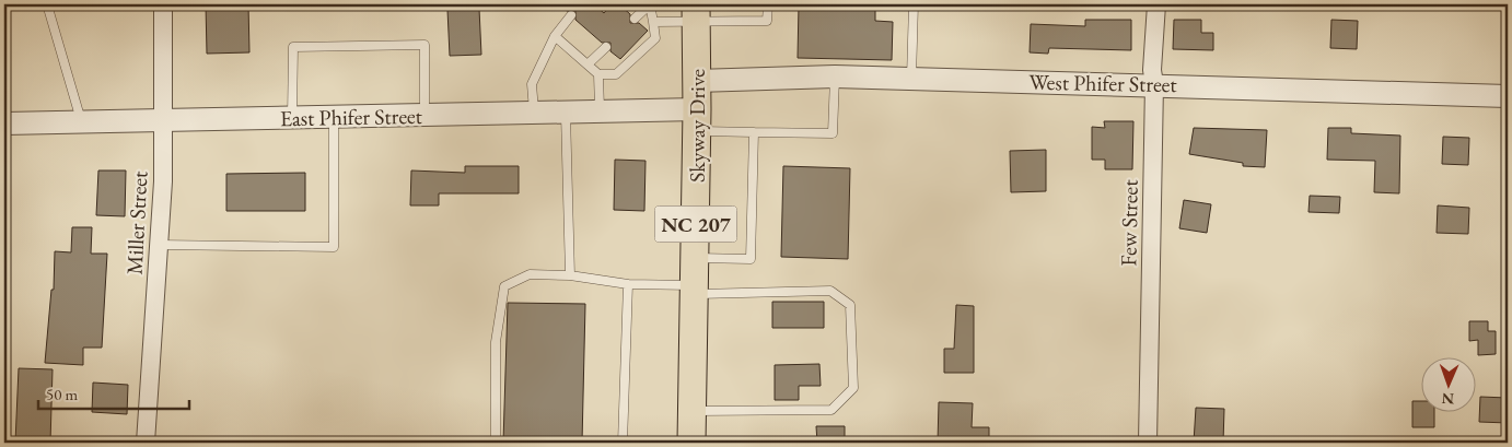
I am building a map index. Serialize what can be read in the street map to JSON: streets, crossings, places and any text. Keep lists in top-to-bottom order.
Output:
{
  "streets": {
    "main road": ["Skyway Drive", "NC 207"],
    "street": [
      "West Phifer Street",
      "East Phifer Street",
      "Miller Street",
      "Few Street"
    ]
  },
  "crossings": [
    ["West Phifer Street", "Skyway Drive"],
    ["West Phifer Street", "Few Street"],
    ["East Phifer Street", "Skyway Drive"],
    ["East Phifer Street", "Miller Street"]
  ],
  "scale_bar": "50 m",
  "north": "bottom"
}
